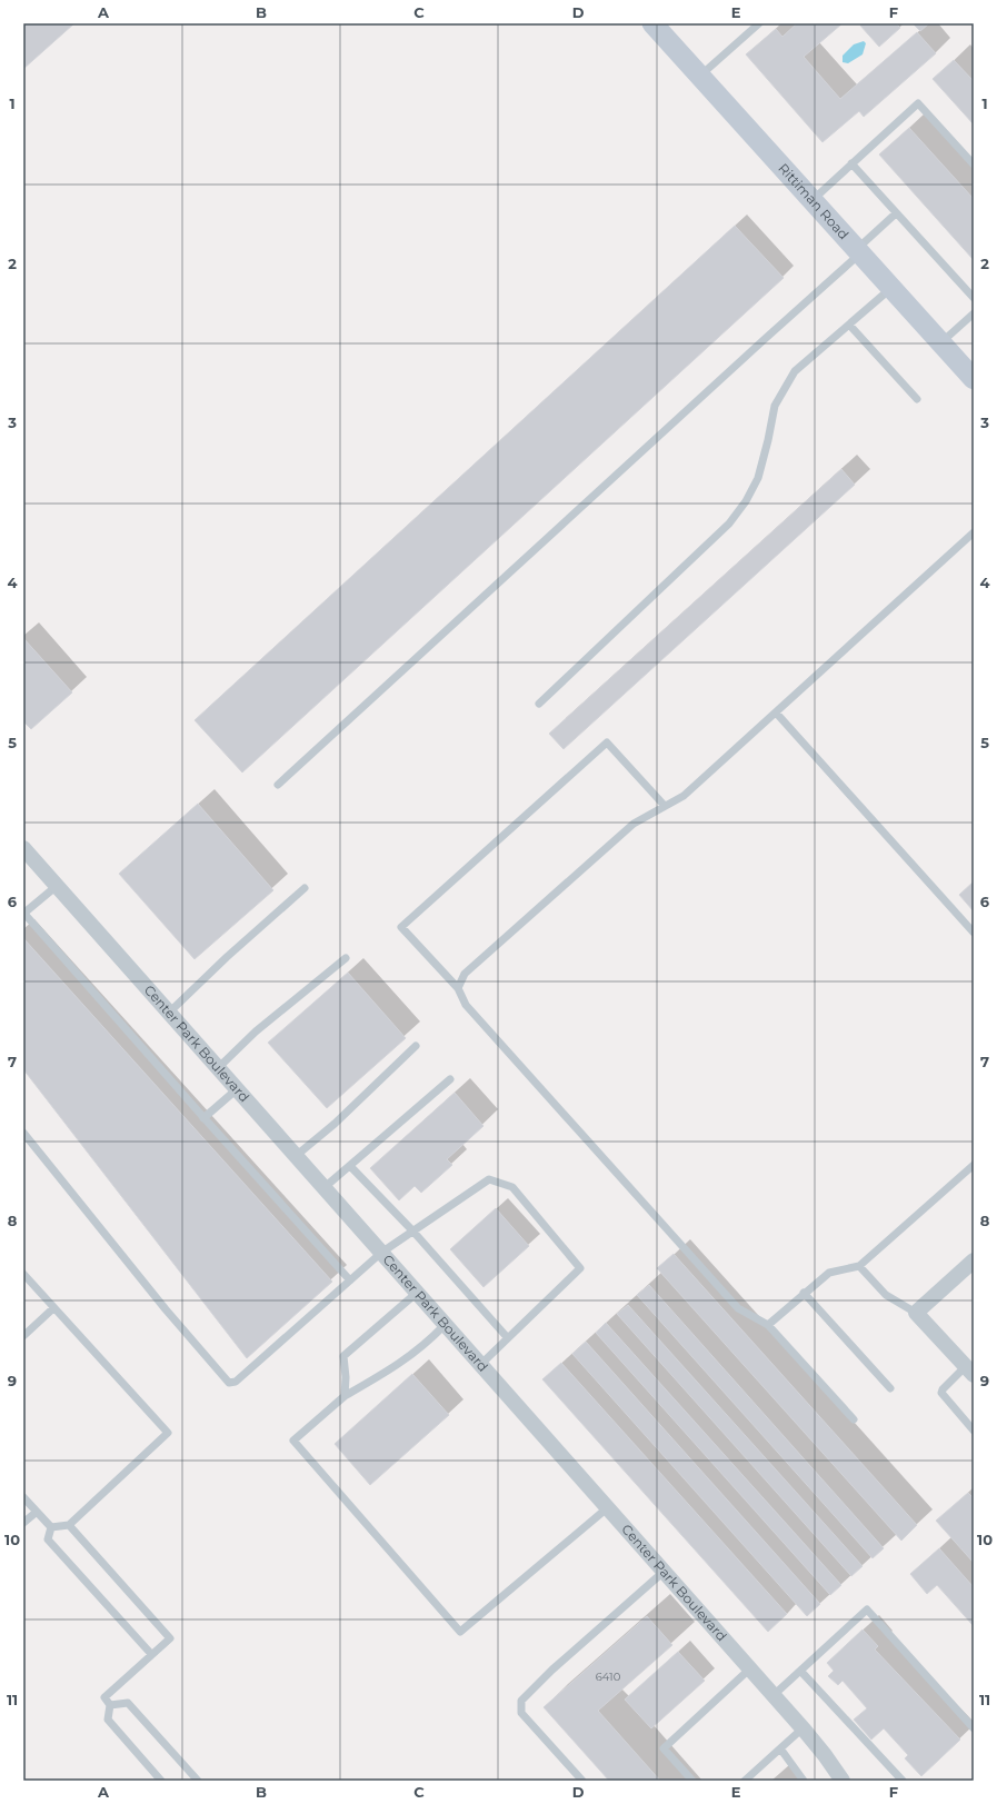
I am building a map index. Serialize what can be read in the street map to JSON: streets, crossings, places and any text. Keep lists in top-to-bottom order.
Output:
{
  "streets": {
    "main road": ["Rittiman Road"],
    "street": ["Center Park Boulevard"]
  },
  "house_numbers": ["6410"],
  "grid": {
    "columns": [
      "A",
      "B",
      "C",
      "D",
      "E",
      "F"
    ],
    "rows": [
      "1",
      "2",
      "3",
      "4",
      "5",
      "6",
      "7",
      "8",
      "9",
      "10",
      "11"
    ]
  }
}
